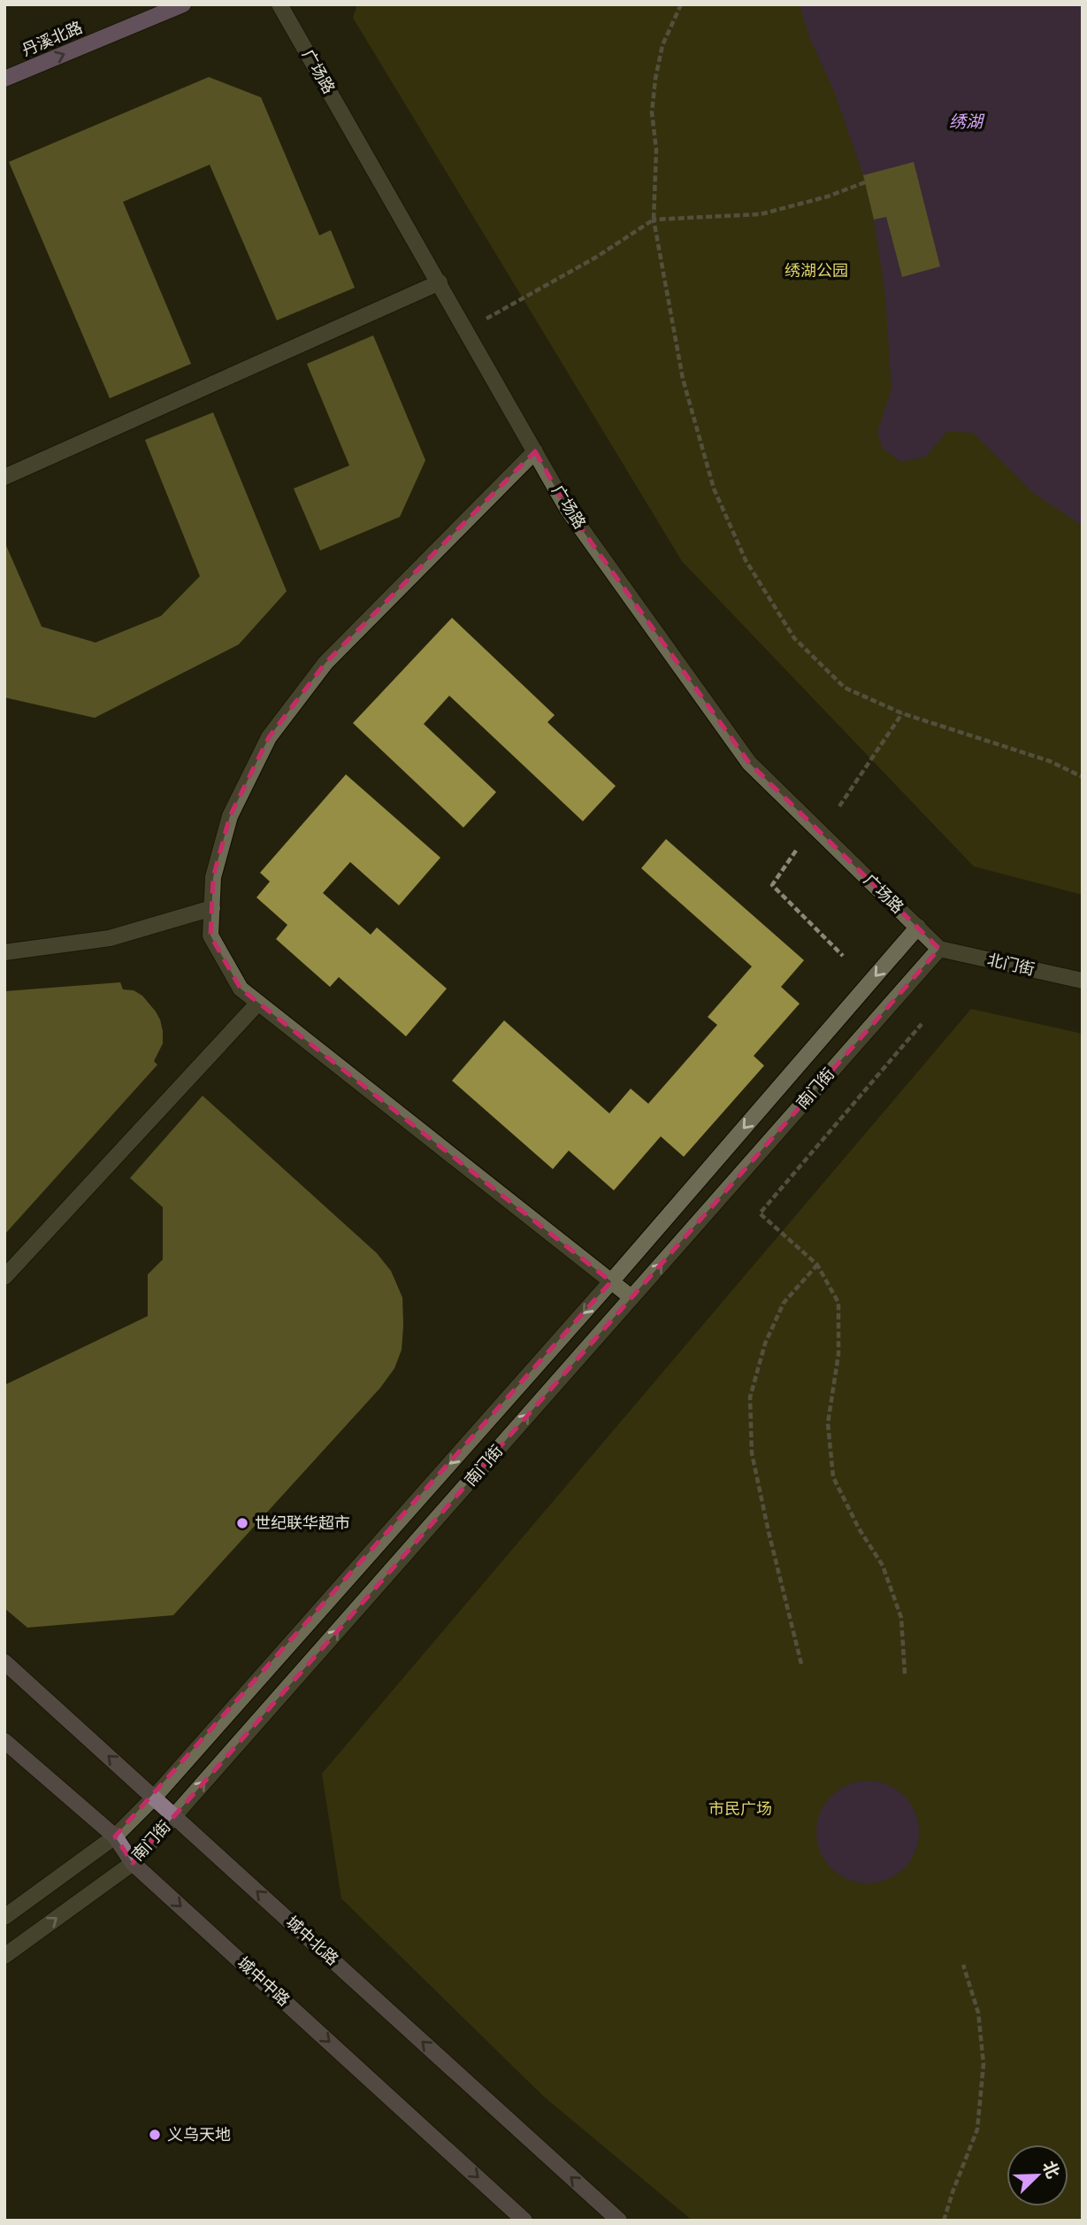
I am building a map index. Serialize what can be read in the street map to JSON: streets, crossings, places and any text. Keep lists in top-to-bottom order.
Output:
{
  "streets": {
    "main road": ["丹溪北路", "城中北路", "城中中路"],
    "street": ["广场路", "北门街", "南门街"]
  },
  "crossings": [
    ["广场路", "北门街"],
    ["广场路", "南门街"],
    ["北门街", "南门街"],
    ["南门街", "城中北路"],
    ["南门街", "城中中路"]
  ],
  "one_way": ["丹溪北路", "城中北路", "城中中路"],
  "water": ["绣湖"],
  "parks": ["绣湖公园", "市民广场"],
  "places": ["世纪联华超市", "义乌天地"],
  "north": "top right"
}
